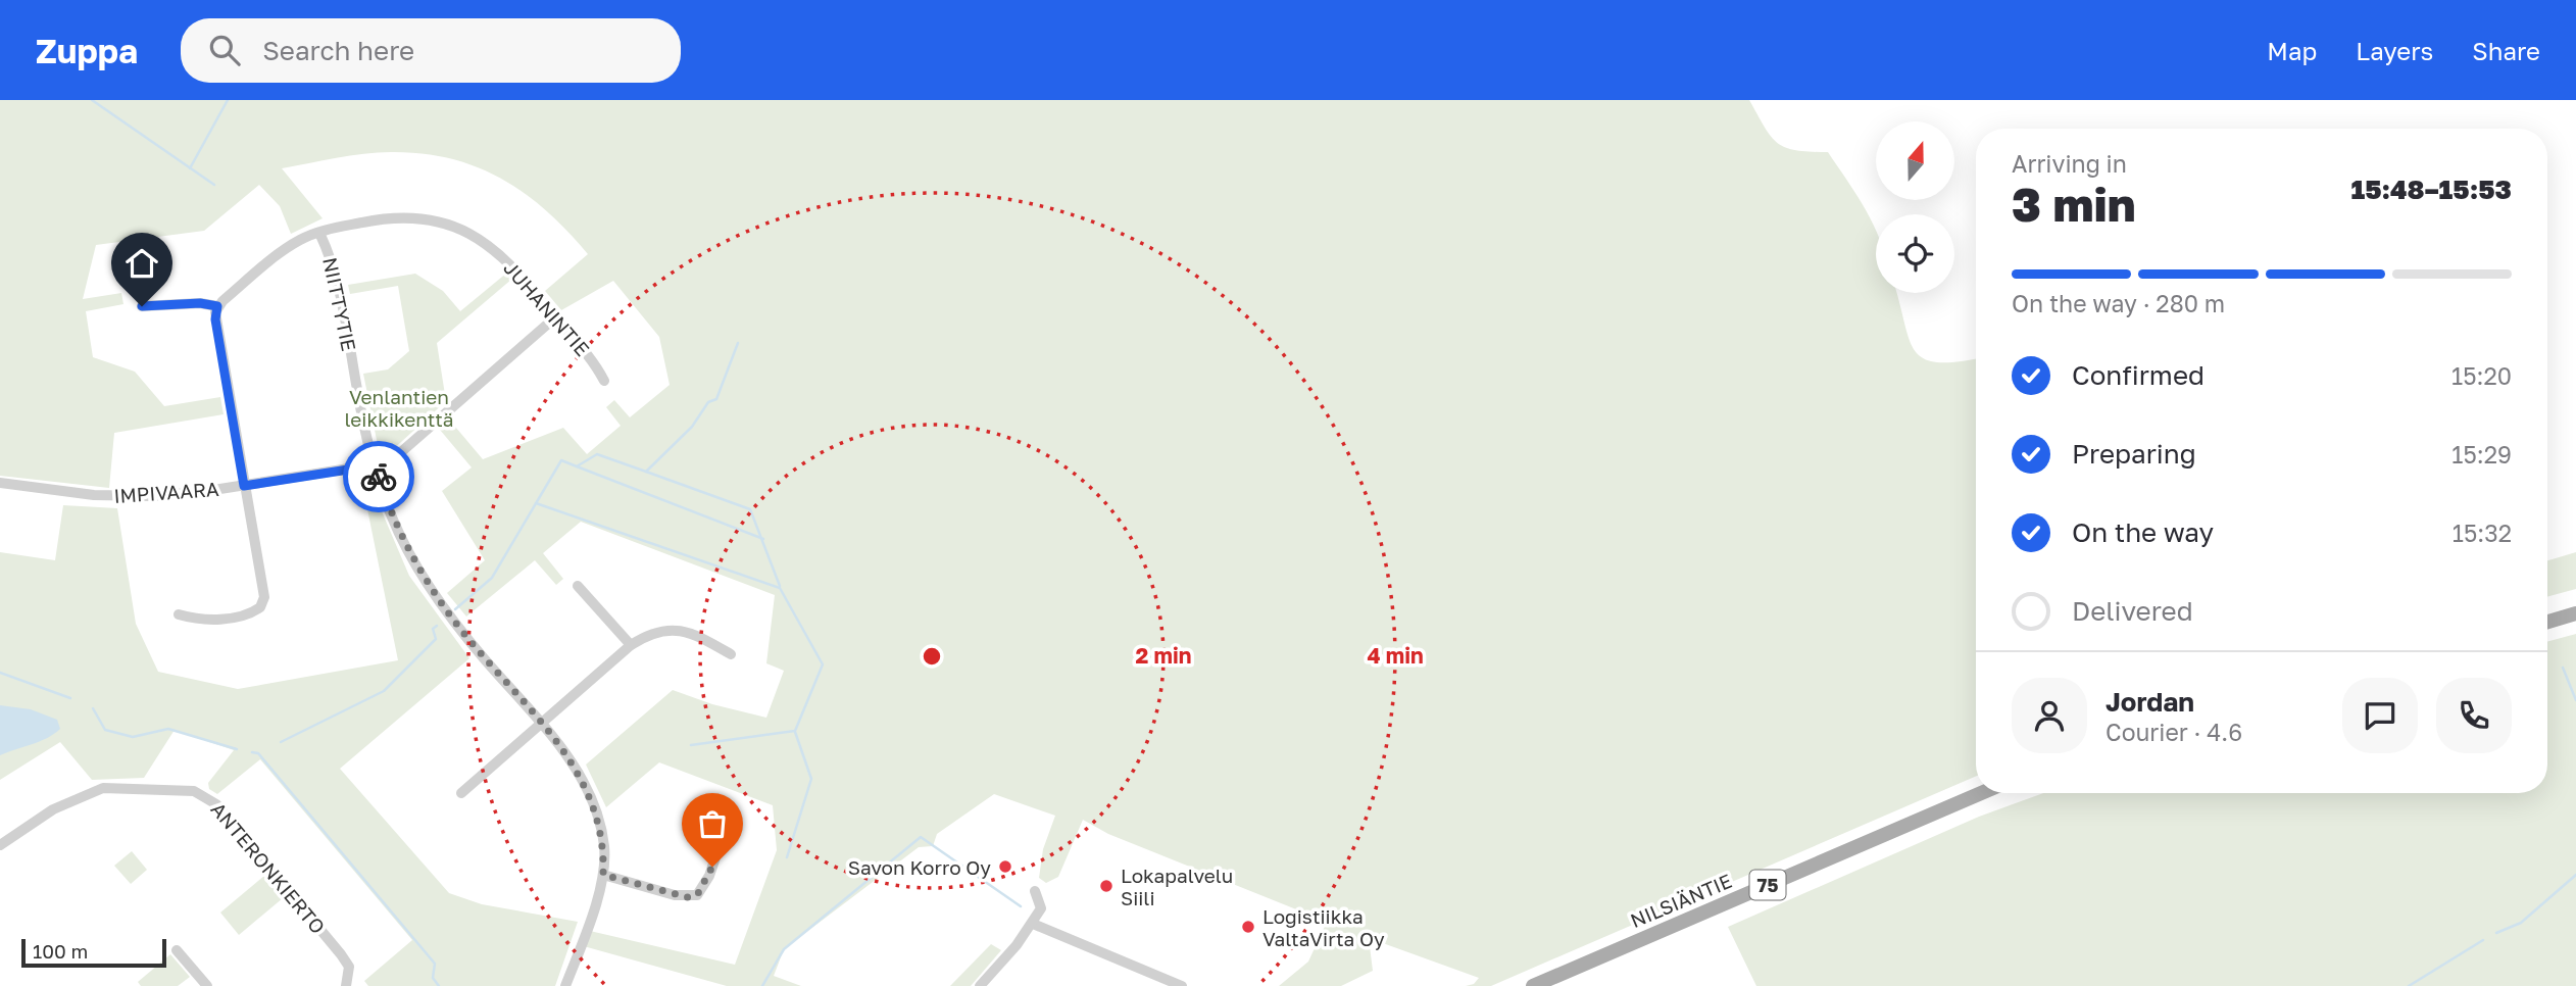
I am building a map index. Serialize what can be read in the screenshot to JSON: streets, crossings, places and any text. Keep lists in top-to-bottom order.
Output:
{
  "streets": {
    "main road": ["75", "NILSIÄNTIE"],
    "street": [
      "NIITTYTIE",
      "JUHANINTIE",
      "IMPIVAARA",
      "ANTERONKIERTO"
    ]
  },
  "crossings": [
    ["NIITTYTIE", "JUHANINTIE"],
    ["NIITTYTIE", "IMPIVAARA"]
  ],
  "parks": ["Venlantien leikkikenttä"],
  "places": ["Savon Korro Oy", "Lokapalvelu Siili", "Logistiikka ValtaVirta Oy"],
  "scale_bar": "100 m",
  "north": "top",
  "page": {
    "header": "Zuppa",
    "search": "Search here",
    "nav": ["Map", "Layers", "Share"],
    "heading": ["3 min", "Arriving in", "15:48–15:53"],
    "panel": ["Jordan", "Courier · 4.6"],
    "bar": "On the way · 280 m",
    "list": [
      ["Confirmed", "15:20"],
      ["Preparing", "15:29"],
      ["On the way", "15:32"],
      "Delivered"
    ],
    "scale": "100 m"
  },
  "rings": ["2 min", "4 min"]
}
